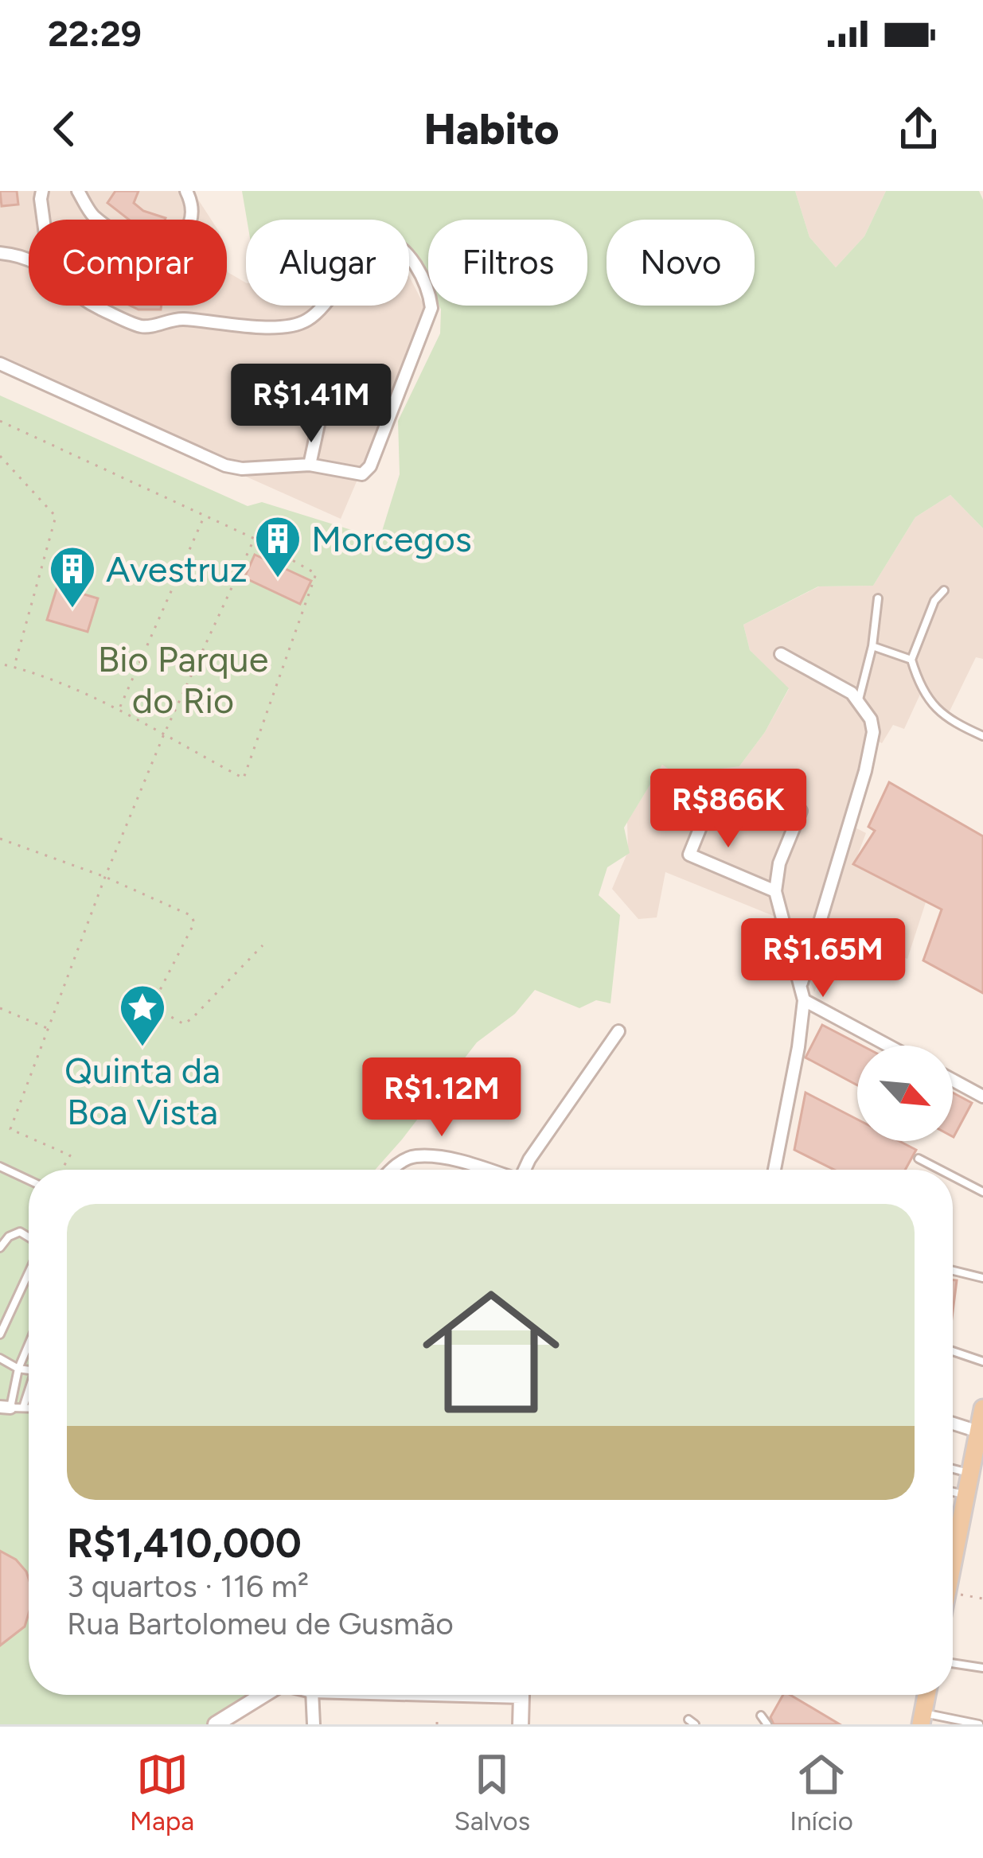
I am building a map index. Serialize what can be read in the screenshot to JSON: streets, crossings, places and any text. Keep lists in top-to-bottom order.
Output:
{
  "parks": ["Bio Parque do Rio"],
  "places": {
    "building": ["Morcegos", "Avestruz"],
    "place": ["Quinta da Boa Vista"]
  },
  "north": "bottom right",
  "page": {
    "status": "22:29",
    "header": "Habito",
    "chip": [
      "Comprar",
      "Alugar",
      "Filtros",
      "Novo"
    ],
    "price": [
      "R$1.41M",
      "R$866K",
      "R$1.65M",
      "R$1.12M"
    ],
    "list": [
      {
        "name": "R$1,410,000",
        "note": "3 quartos · 116 m² · Rua Bartolomeu de Gusmão"
      }
    ],
    "tabs": ["Mapa", "Salvos", "Início"]
  }
}
